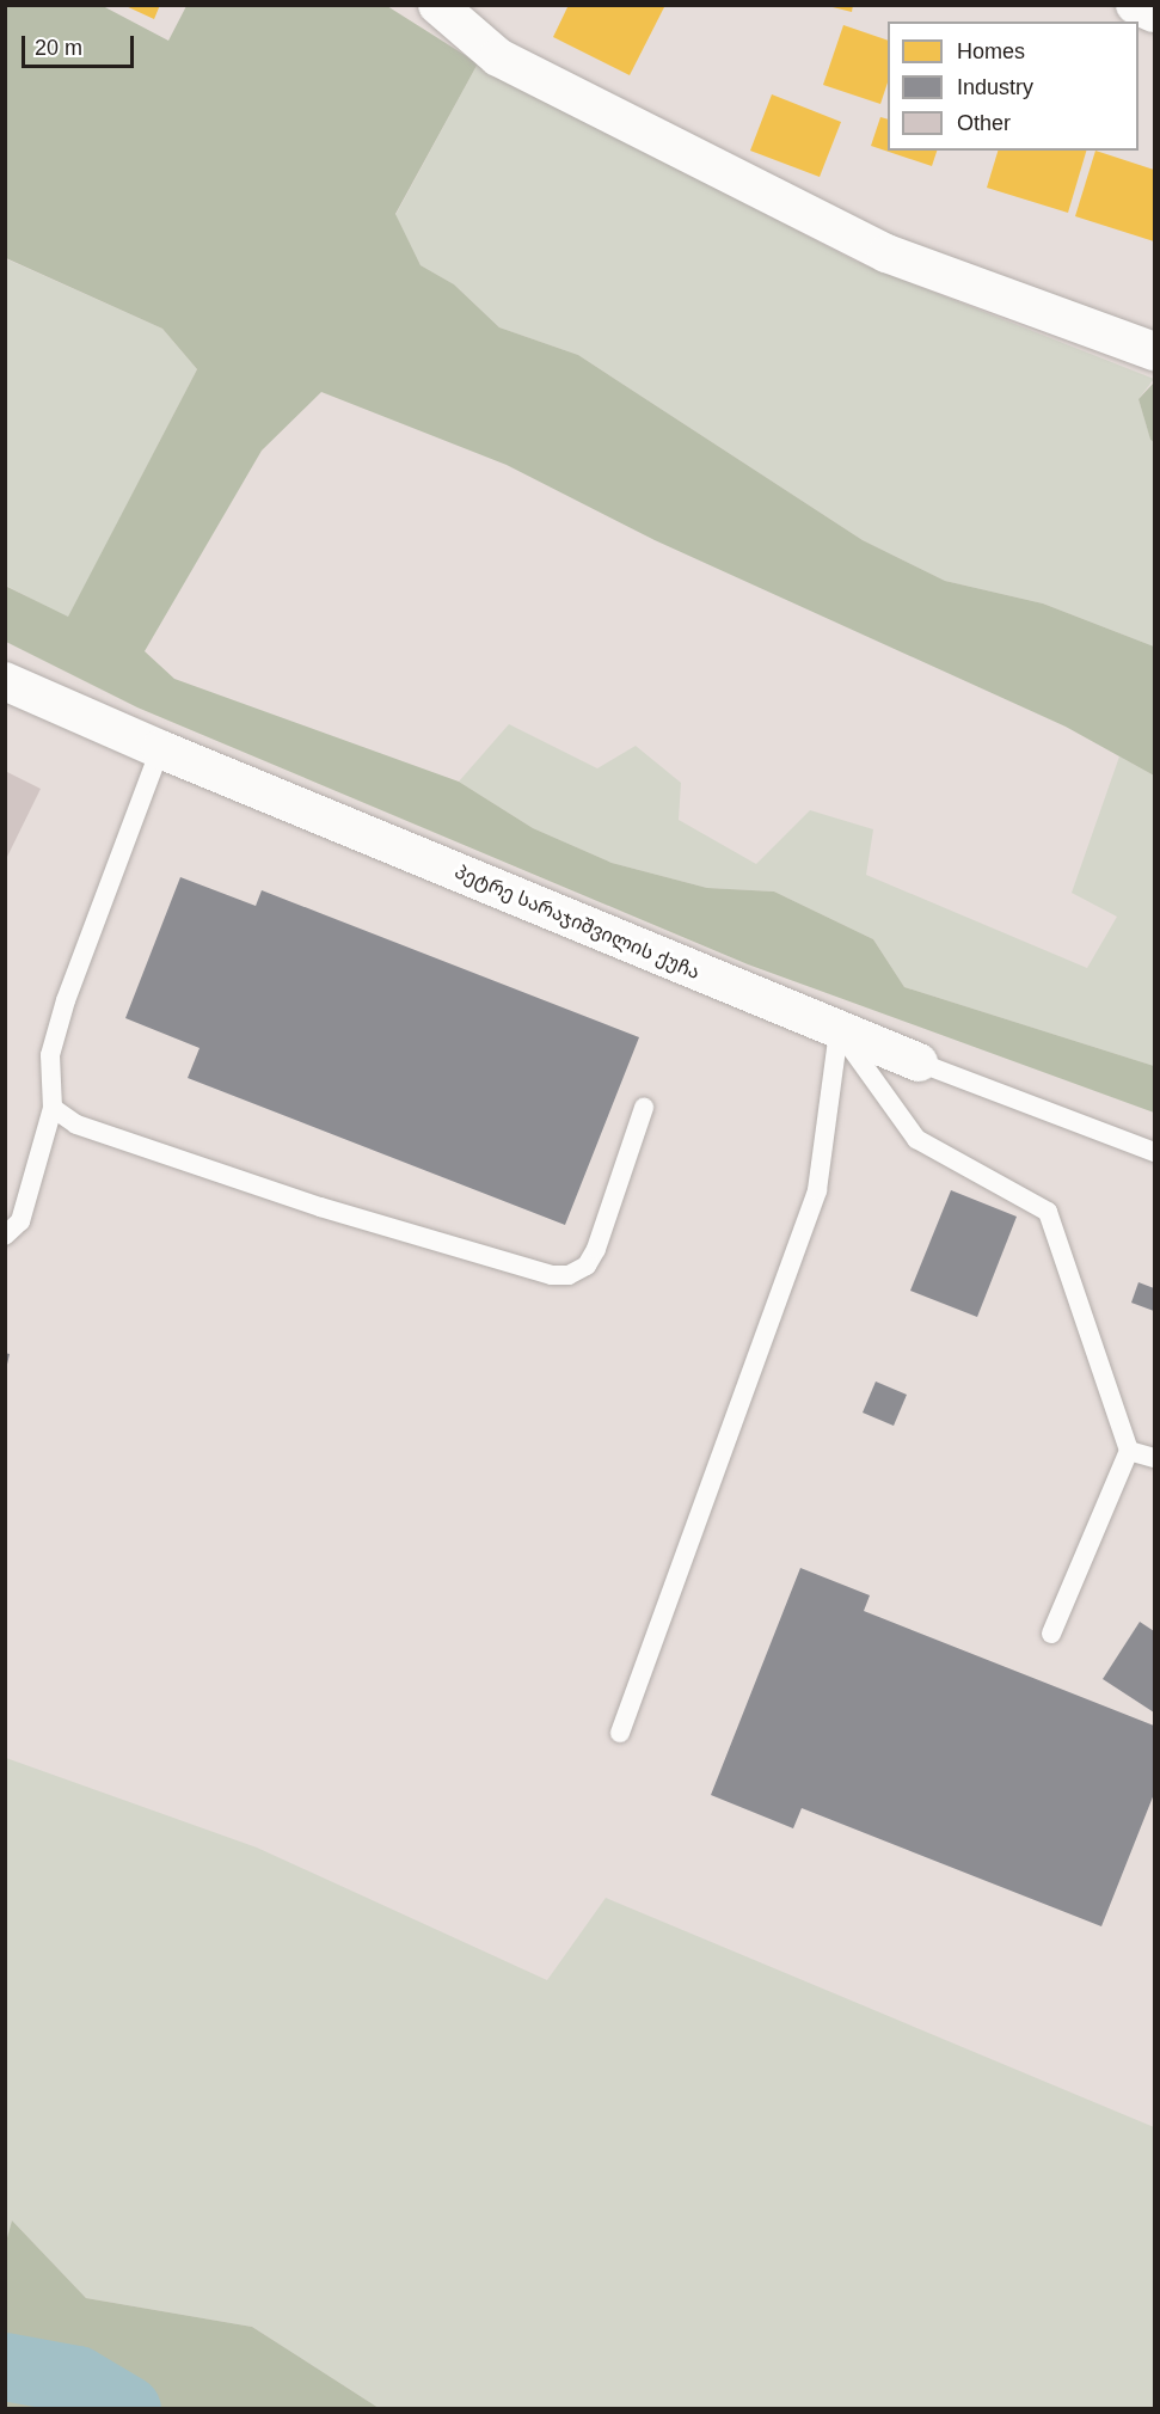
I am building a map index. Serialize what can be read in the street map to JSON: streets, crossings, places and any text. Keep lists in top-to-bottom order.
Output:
{
  "streets": {
    "street": ["პეტრე სარაჯიშვილის ქუჩა"]
  },
  "legend": ["Homes", "Industry", "Other"],
  "scale_bar": "20 m"
}
